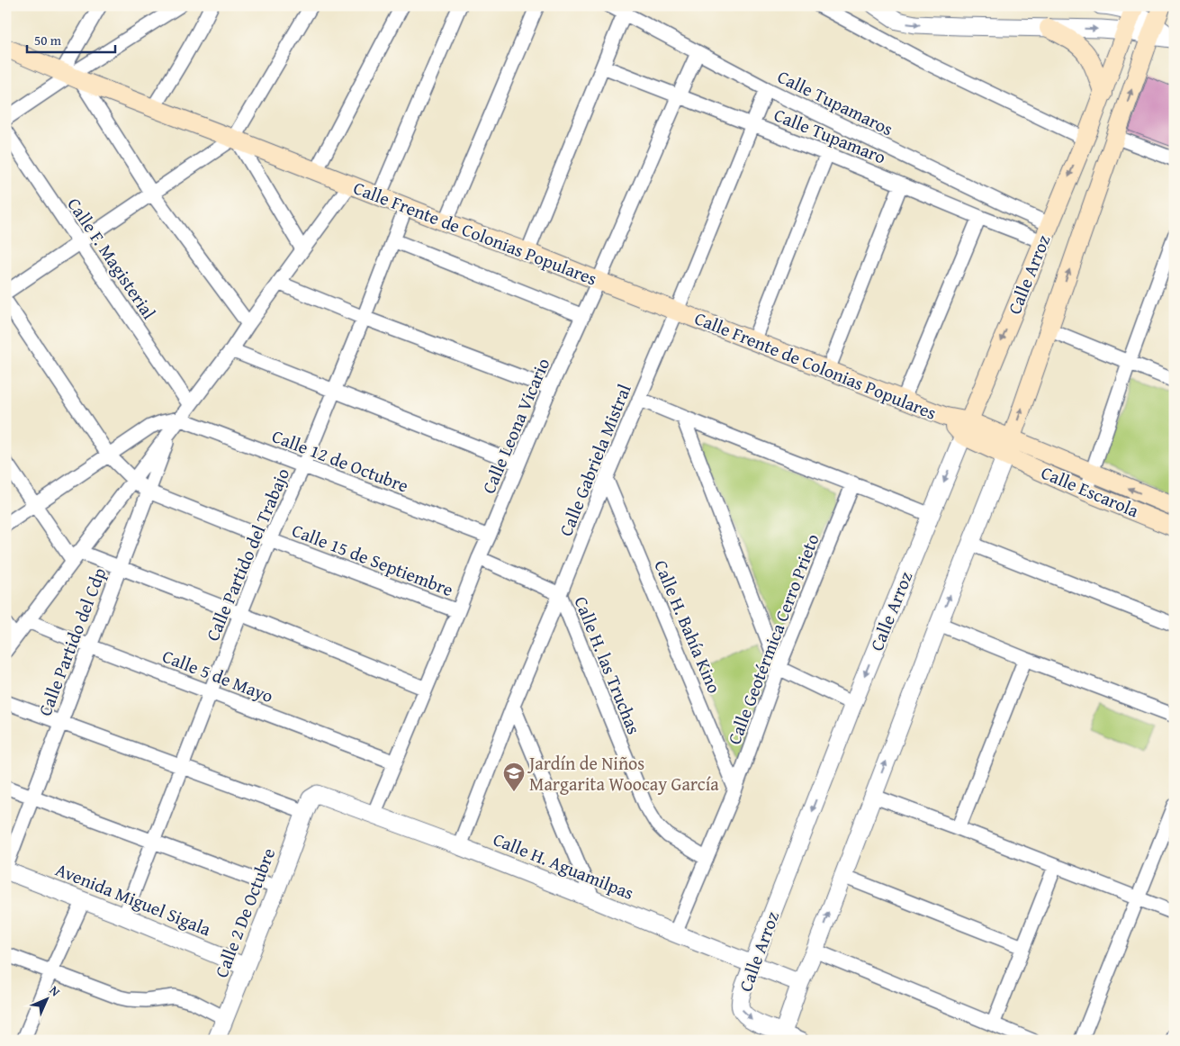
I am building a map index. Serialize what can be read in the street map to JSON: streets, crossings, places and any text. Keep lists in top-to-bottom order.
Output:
{
  "streets": {
    "main road": ["Calle Frente de Colonias Populares", "Calle Arroz", "Calle Escarola"],
    "street": [
      "Calle Tupamaros",
      "Calle Tupamaro",
      "Calle F. Magisterial",
      "Calle Leona Vicario",
      "Calle Gabriela Mistral",
      "Calle 12 de Octubre",
      "Calle Partido del Trabajo",
      "Calle 15 de Septiembre",
      "Calle H. Bahía Kino",
      "Calle Geotérmica Cerro Prieto",
      "Calle Partido del Cdp",
      "Calle H. las Truchas",
      "Calle 5 de Mayo",
      "Calle H. Aguamilpas",
      "Avenida Miguel Sigala",
      "Calle 2 De Octubre"
    ]
  },
  "crossings": [
    ["Calle Tupamaros", "Calle Arroz"],
    ["Calle Tupamaros", "Calle Leona Vicario"],
    ["Calle Tupamaros", "Calle Gabriela Mistral"],
    ["Calle Tupamaro", "Calle Arroz"],
    ["Calle Tupamaro", "Calle Leona Vicario"],
    ["Calle Tupamaro", "Calle Gabriela Mistral"],
    ["Calle Frente de Colonias Populares", "Calle Arroz"],
    ["Calle Frente de Colonias Populares", "Calle Leona Vicario"],
    ["Calle Frente de Colonias Populares", "Calle Gabriela Mistral"],
    ["Calle Frente de Colonias Populares", "Calle Escarola"],
    ["Calle Frente de Colonias Populares", "Calle Partido del Trabajo"],
    ["Calle Arroz", "Calle Escarola"],
    ["Calle Arroz", "Calle H. Aguamilpas"],
    ["Calle Leona Vicario", "Calle 12 de Octubre"],
    ["Calle Leona Vicario", "Calle 15 de Septiembre"],
    ["Calle Leona Vicario", "Calle H. las Truchas"],
    ["Calle Leona Vicario", "Calle 5 de Mayo"],
    ["Calle Leona Vicario", "Calle H. Aguamilpas"],
    ["Calle Gabriela Mistral", "Calle H. Bahía Kino"],
    ["Calle Gabriela Mistral", "Calle H. las Truchas"],
    ["Calle Gabriela Mistral", "Calle H. Aguamilpas"],
    ["Calle 12 de Octubre", "Calle Partido del Trabajo"],
    ["Calle 12 de Octubre", "Calle Partido del Cdp"],
    ["Calle Partido del Trabajo", "Calle 15 de Septiembre"],
    ["Calle Partido del Trabajo", "Calle 5 de Mayo"],
    ["Calle Partido del Trabajo", "Avenida Miguel Sigala"],
    ["Calle 15 de Septiembre", "Calle Partido del Cdp"],
    ["Calle H. Bahía Kino", "Calle Geotérmica Cerro Prieto"],
    ["Calle Geotérmica Cerro Prieto", "Calle H. las Truchas"],
    ["Calle Geotérmica Cerro Prieto", "Calle H. Aguamilpas"],
    ["Calle Partido del Cdp", "Calle 5 de Mayo"],
    ["Calle Partido del Cdp", "Avenida Miguel Sigala"],
    ["Calle H. Aguamilpas", "Calle 2 De Octubre"],
    ["Avenida Miguel Sigala", "Calle 2 De Octubre"]
  ],
  "places": {
    "school or university": ["Jardín de Niños Margarita Woocay García"]
  },
  "scale_bar": "50 m",
  "north": "top right"
}
